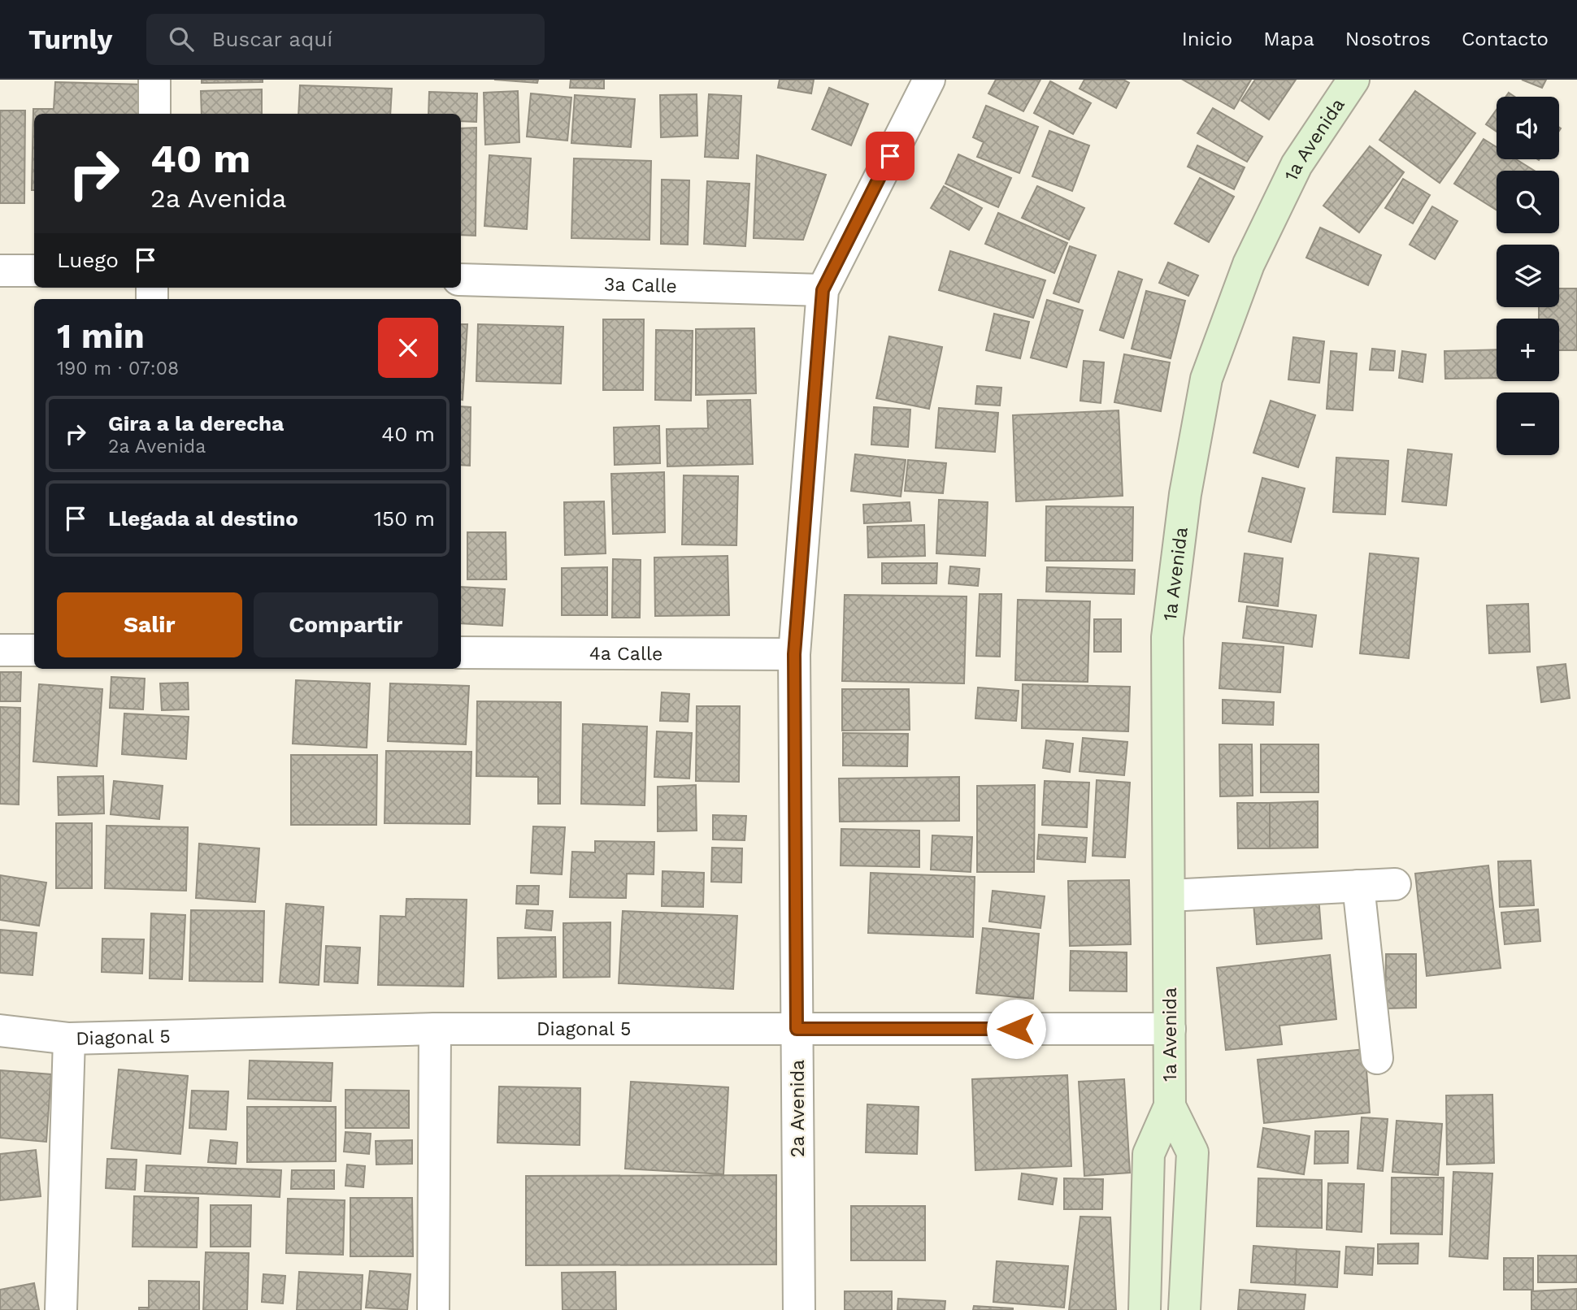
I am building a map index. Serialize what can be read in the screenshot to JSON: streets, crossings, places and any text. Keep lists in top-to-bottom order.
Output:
{
  "streets": {
    "main road": ["1a Avenida"],
    "street": [
      "3a Calle",
      "4a Calle",
      "Diagonal 5",
      "2a Avenida"
    ]
  },
  "crossings": [
    ["1a Avenida", "Diagonal 5"],
    ["3a Calle", "2a Avenida"],
    ["4a Calle", "2a Avenida"],
    ["Diagonal 5", "2a Avenida"]
  ],
  "page": {
    "header": "Turnly",
    "search": "Buscar aquí",
    "nav": [
      "Inicio",
      "Mapa",
      "Nosotros",
      "Contacto"
    ],
    "map_buttons": ["+", "−"],
    "turn": ["40 m", "2a Avenida"],
    "then": "Luego",
    "heading": ["1 min", "190 m · 07:08"],
    "list": [
      {
        "name": "Gira a la derecha",
        "note": "2a Avenida",
        "value": "40 m"
      },
      {
        "name": "Llegada al destino",
        "value": "150 m"
      }
    ],
    "buttons": ["Salir", "Compartir"]
  }
}
